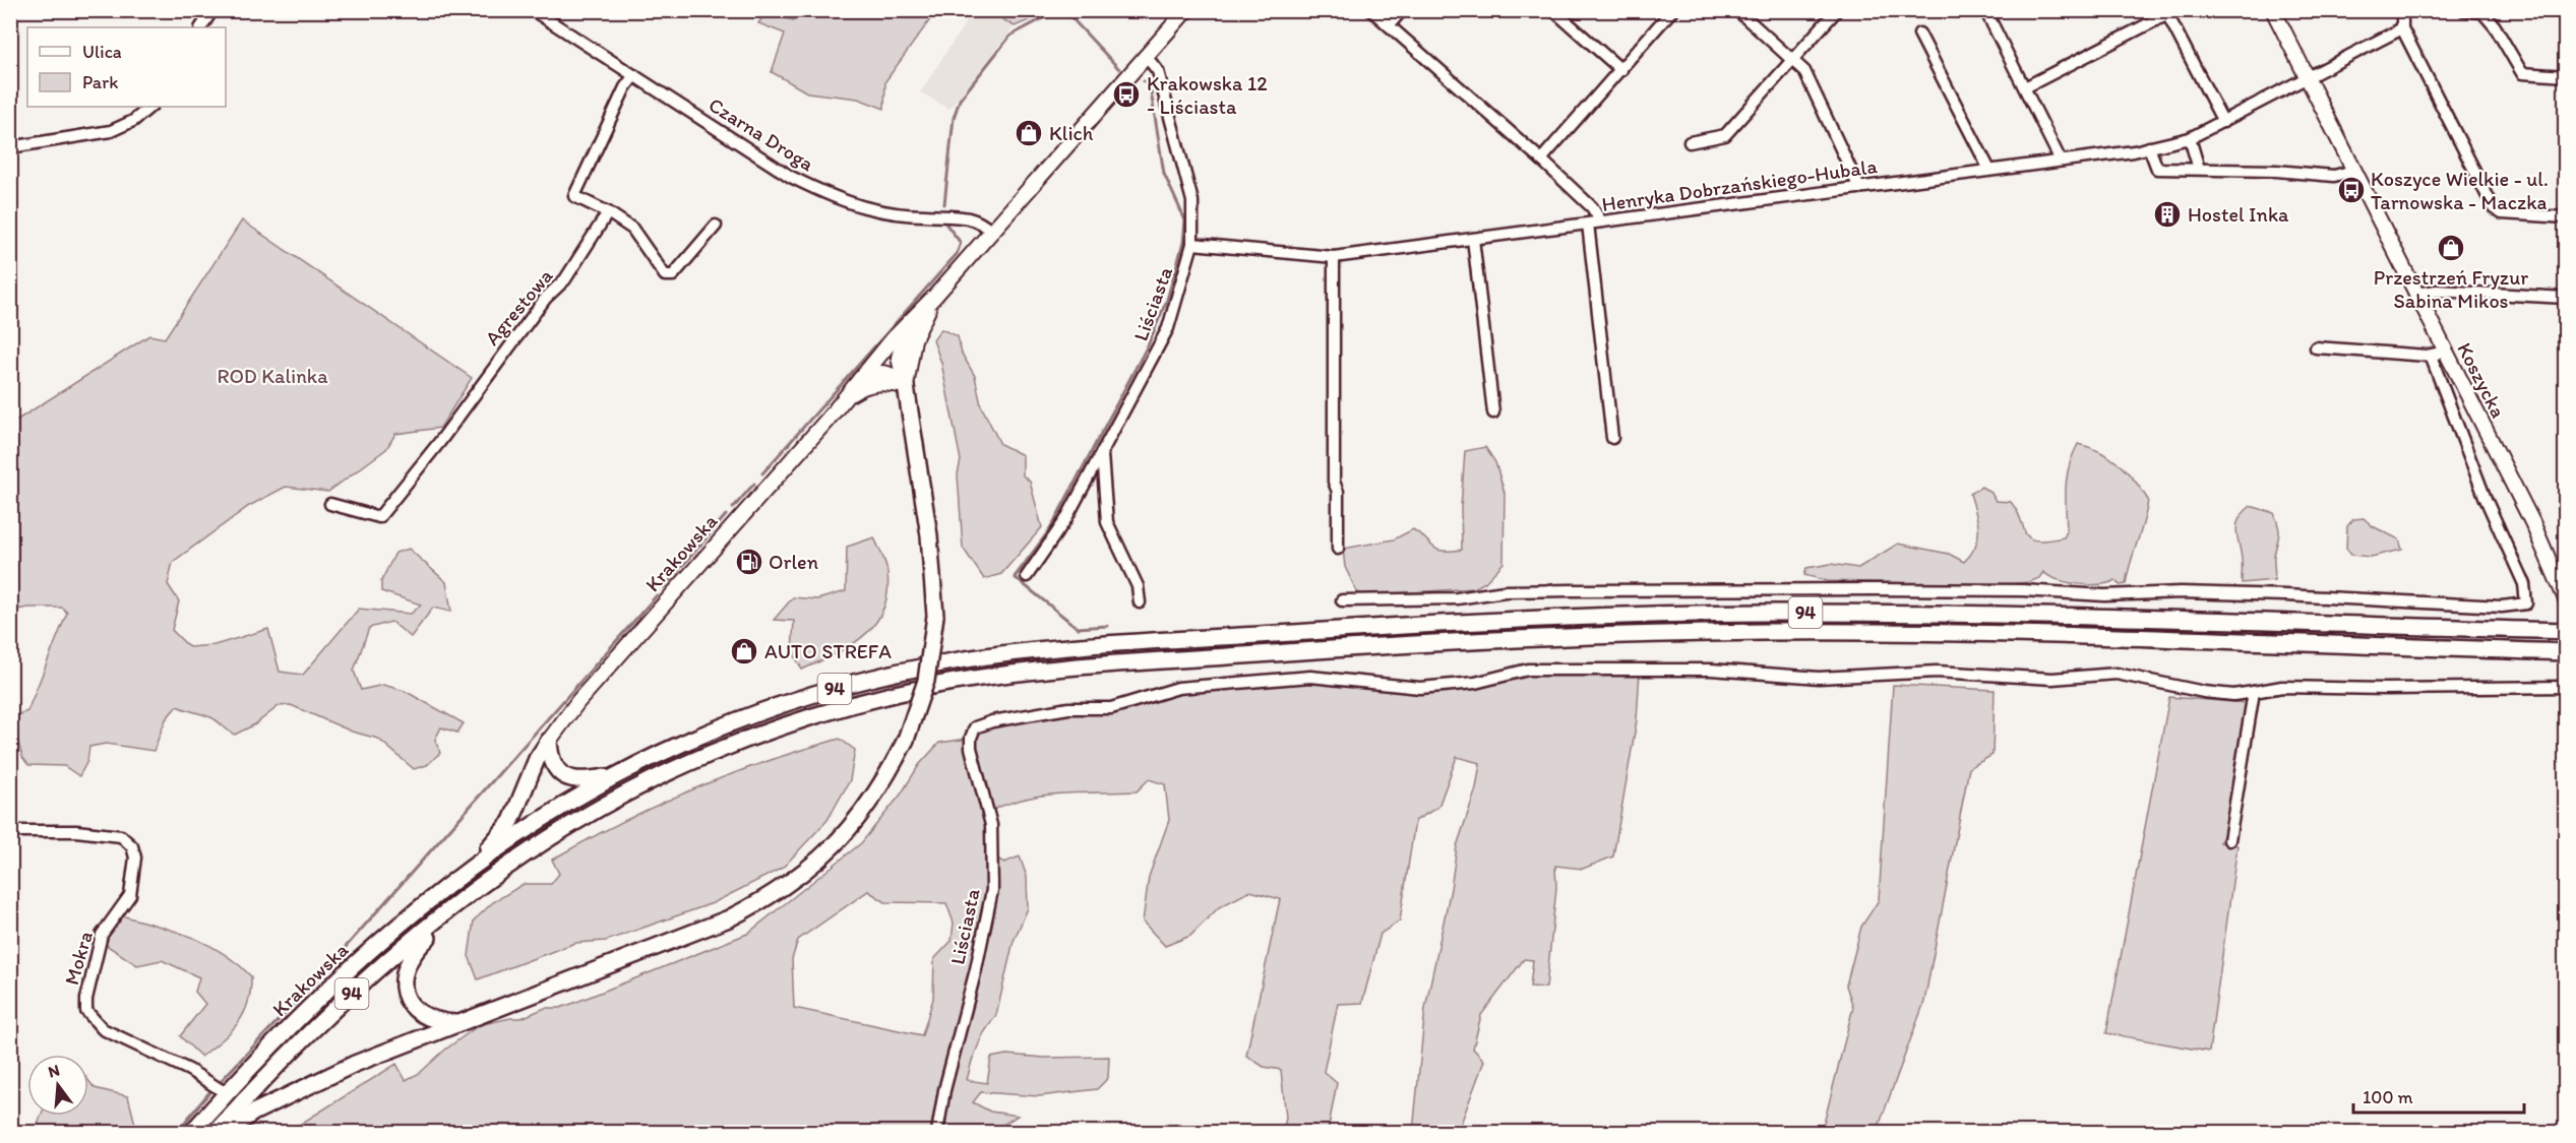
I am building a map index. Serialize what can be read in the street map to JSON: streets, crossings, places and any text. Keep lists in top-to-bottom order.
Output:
{
  "streets": {
    "main road": ["Koszycka", "Krakowska", "94"],
    "street": [
      "Czarna Droga",
      "Henryka Dobrzańskiego-Hubala",
      "Liściasta",
      "Agrestowa",
      "Mokra"
    ]
  },
  "crossings": [
    ["Czarna Droga", "Krakowska"],
    ["Henryka Dobrzańskiego-Hubala", "Liściasta"],
    ["Henryka Dobrzańskiego-Hubala", "Koszycka"],
    ["Liściasta", "Krakowska"],
    ["Krakowska", "94"],
    ["Krakowska", "Mokra"]
  ],
  "parks": ["ROD Kalinka"],
  "places": {
    "bus stop": ["Krakowska 12 - Liściasta", "Koszyce Wielkie - ul. Tarnowska - Maczka"],
    "shop": ["Klich", "Przestrzeń Fryzur Sabina Mikos", "AUTO STREFA"],
    "building": ["Hostel Inka"],
    "fuel station": ["Orlen"]
  },
  "legend": ["Ulica", "Park"],
  "scale_bar": "100 m",
  "north": "top"
}
